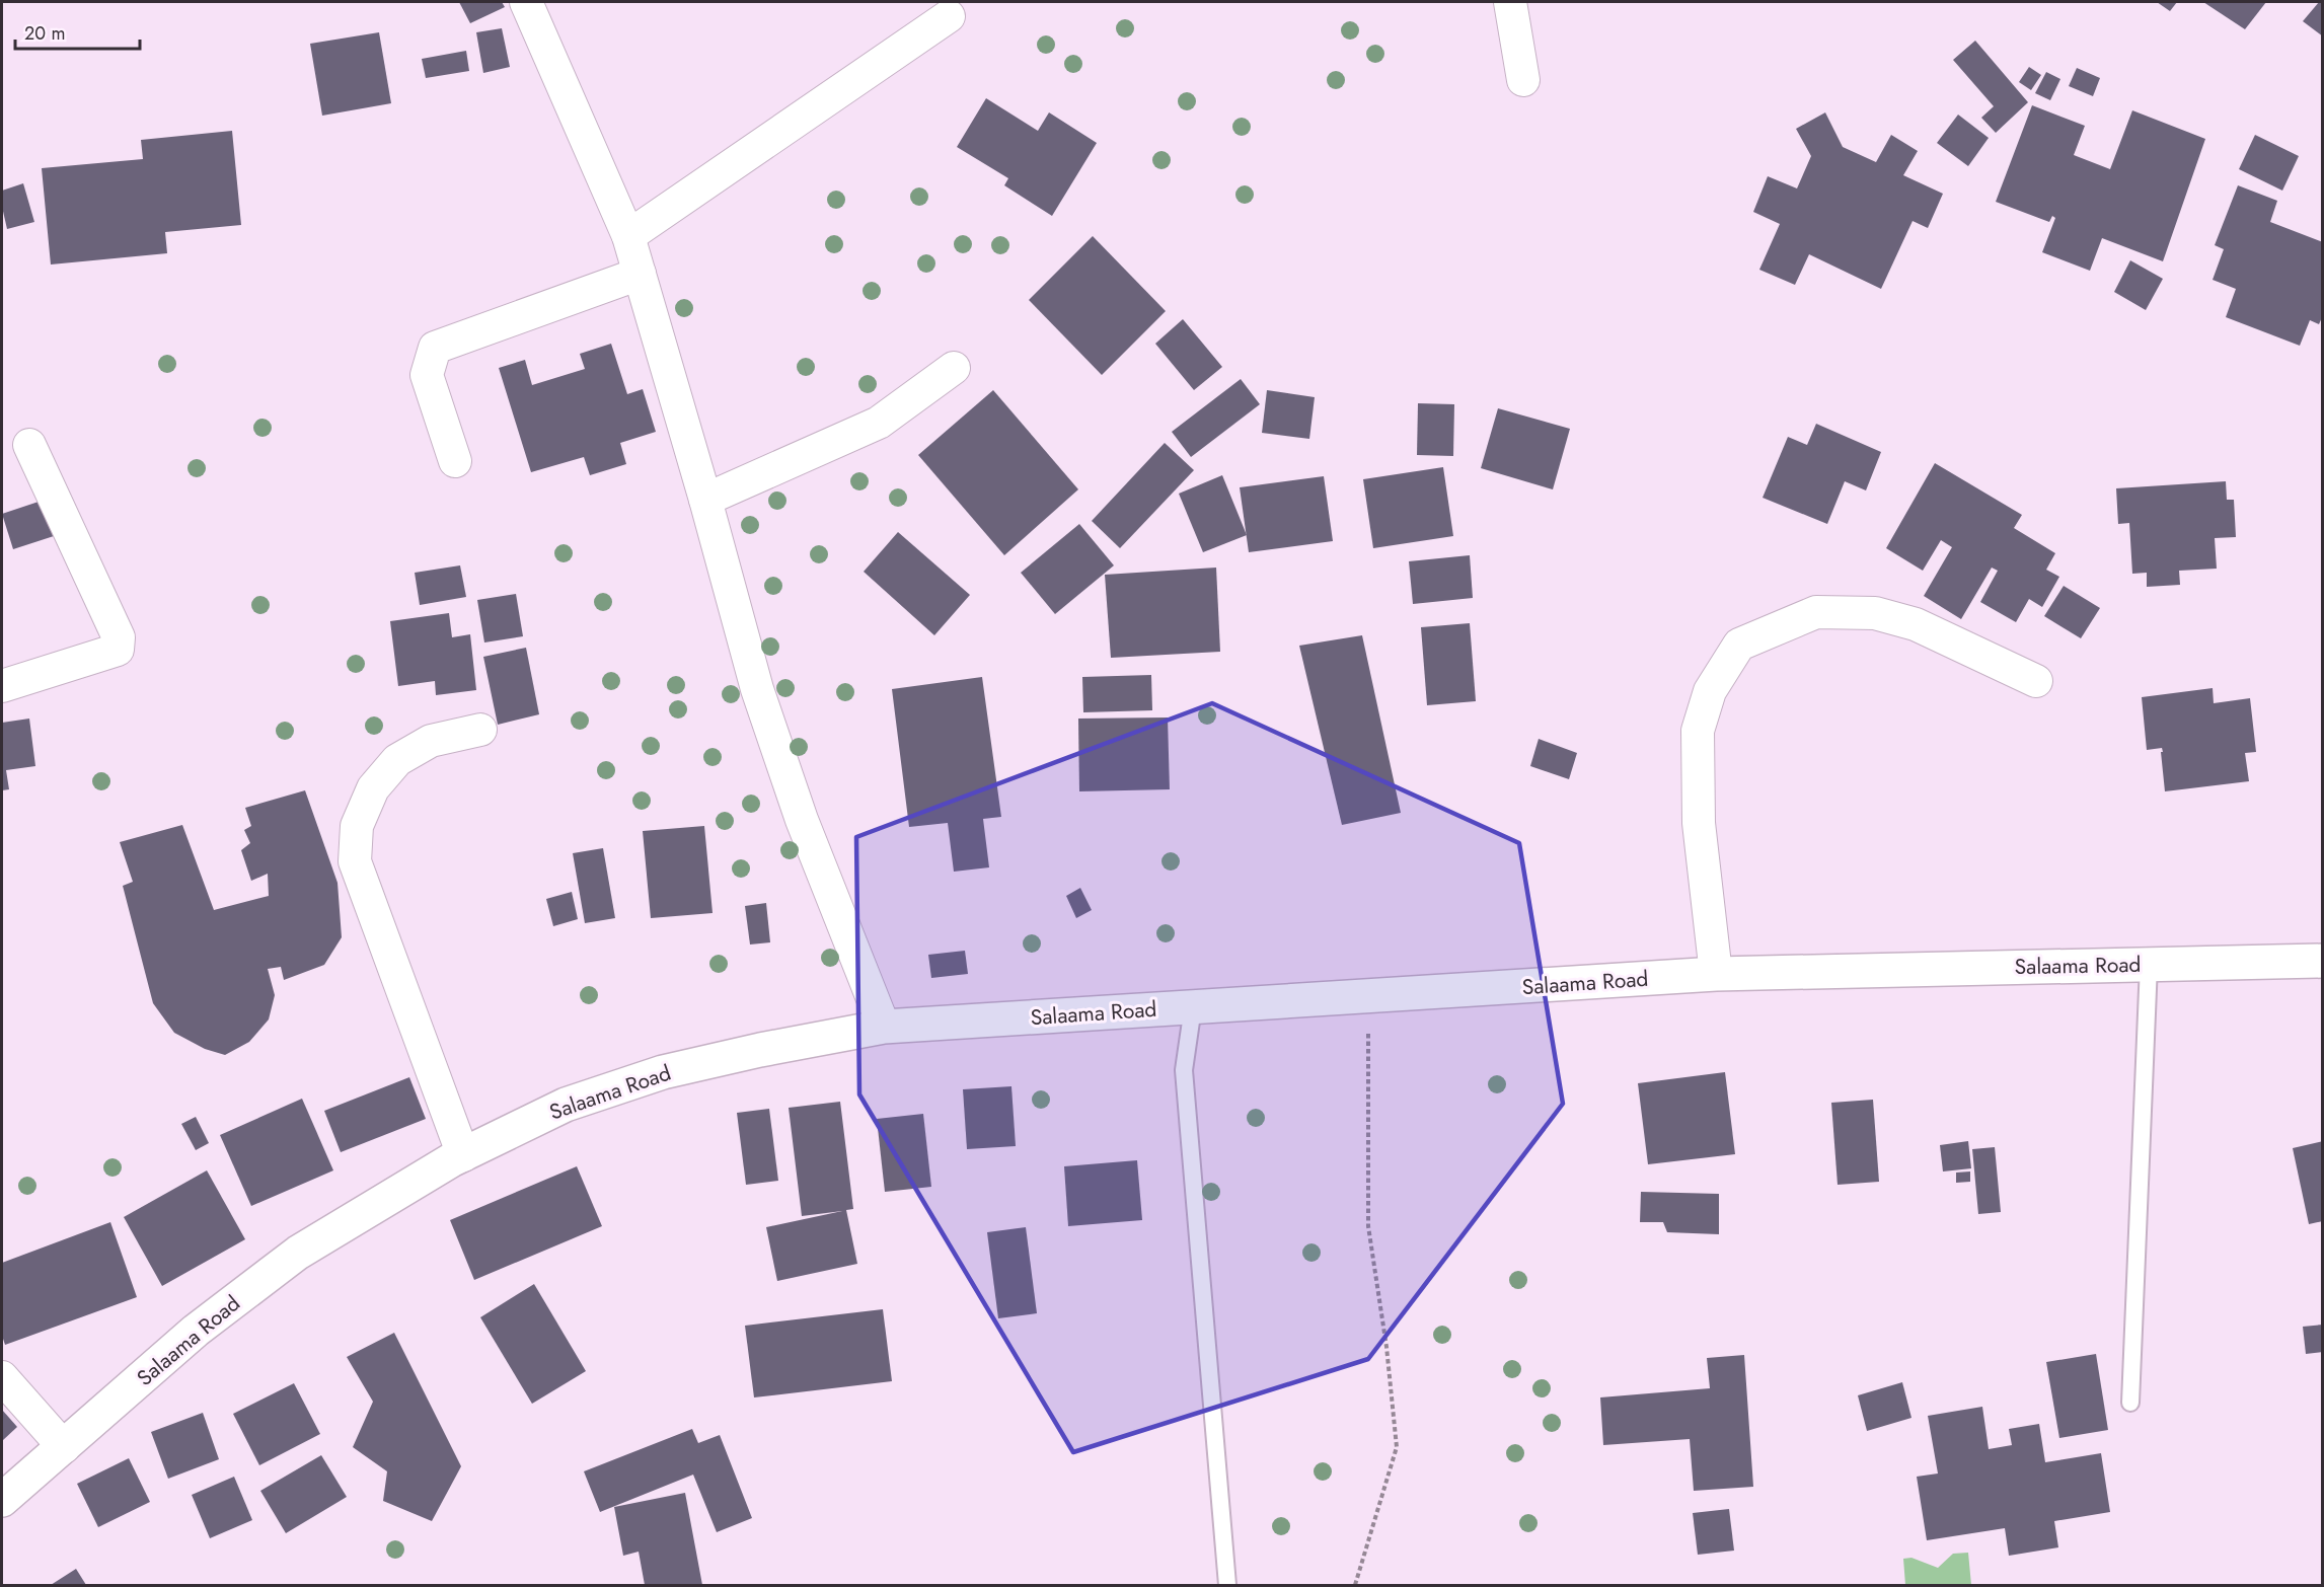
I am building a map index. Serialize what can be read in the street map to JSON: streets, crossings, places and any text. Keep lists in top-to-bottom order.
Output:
{
  "streets": {
    "street": ["Salaama Road"]
  },
  "scale_bar": "20 m"
}
